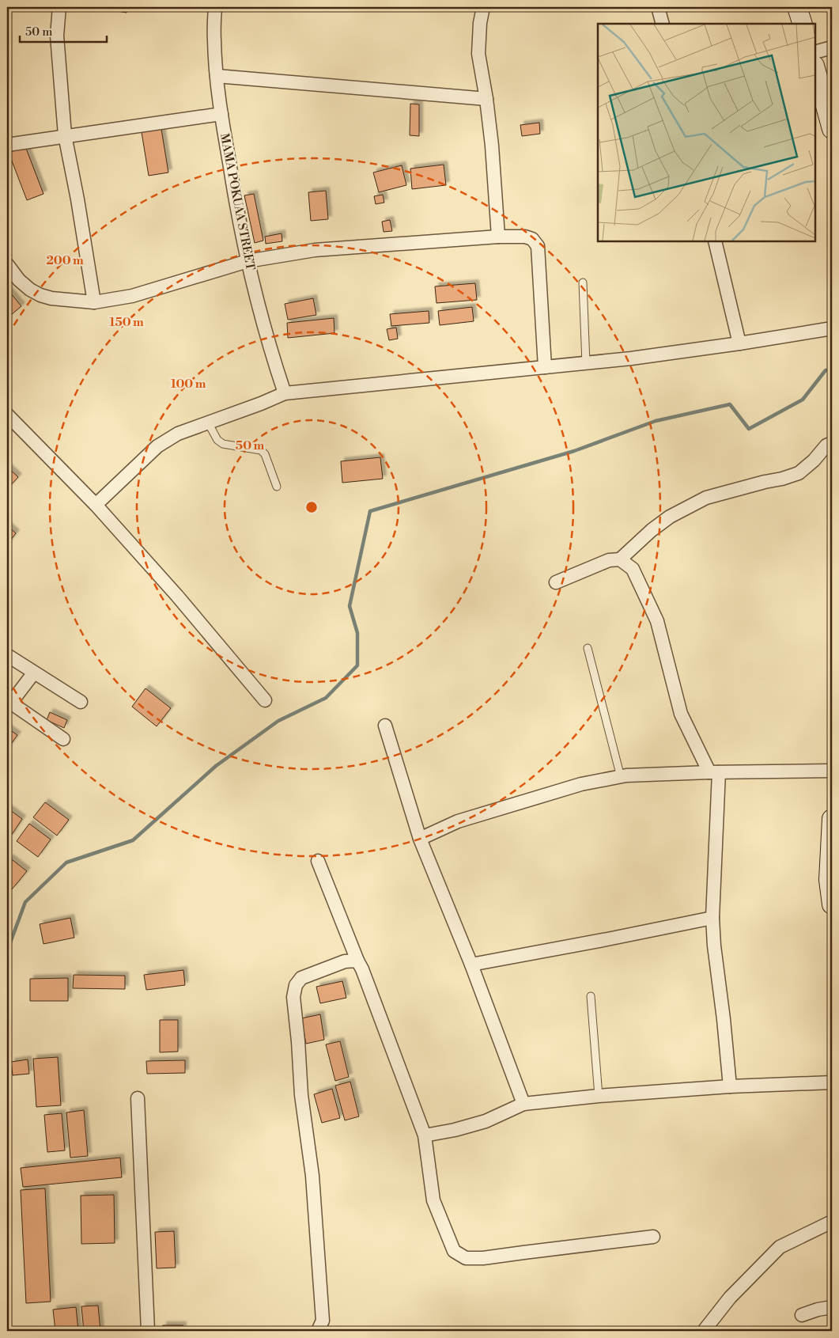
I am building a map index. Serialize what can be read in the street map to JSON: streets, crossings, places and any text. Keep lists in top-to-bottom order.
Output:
{
  "streets": {
    "street": ["MAMA POKUAA STREET"]
  },
  "scale_bar": "50 m",
  "rings": [
    "200 m",
    "150 m",
    "100 m",
    "50 m"
  ]
}
